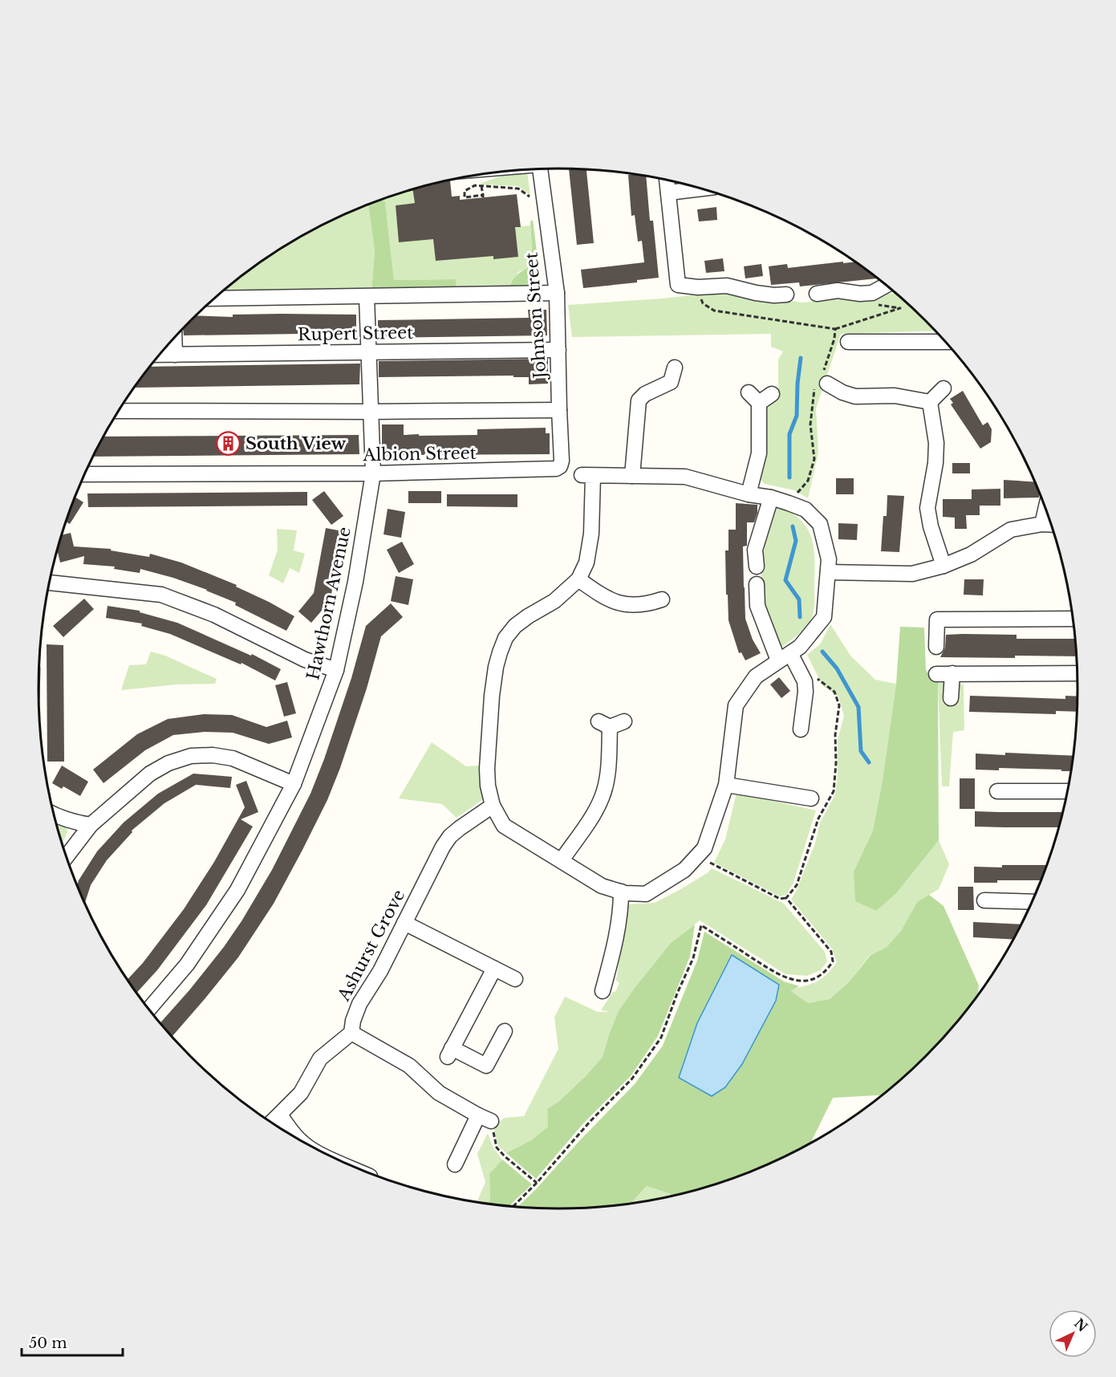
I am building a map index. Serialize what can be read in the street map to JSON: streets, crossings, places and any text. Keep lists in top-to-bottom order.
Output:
{
  "streets": {
    "street": [
      "Johnson Street",
      "Rupert Street",
      "Albion Street",
      "Hawthorn Avenue",
      "Ashurst Grove"
    ]
  },
  "crossings": [
    ["Johnson Street", "Rupert Street"],
    ["Johnson Street", "Albion Street"],
    ["Rupert Street", "Hawthorn Avenue"],
    ["Albion Street", "Hawthorn Avenue"]
  ],
  "places": {
    "building": ["South View"]
  },
  "scale_bar": "50 m",
  "north": "top right"
}
